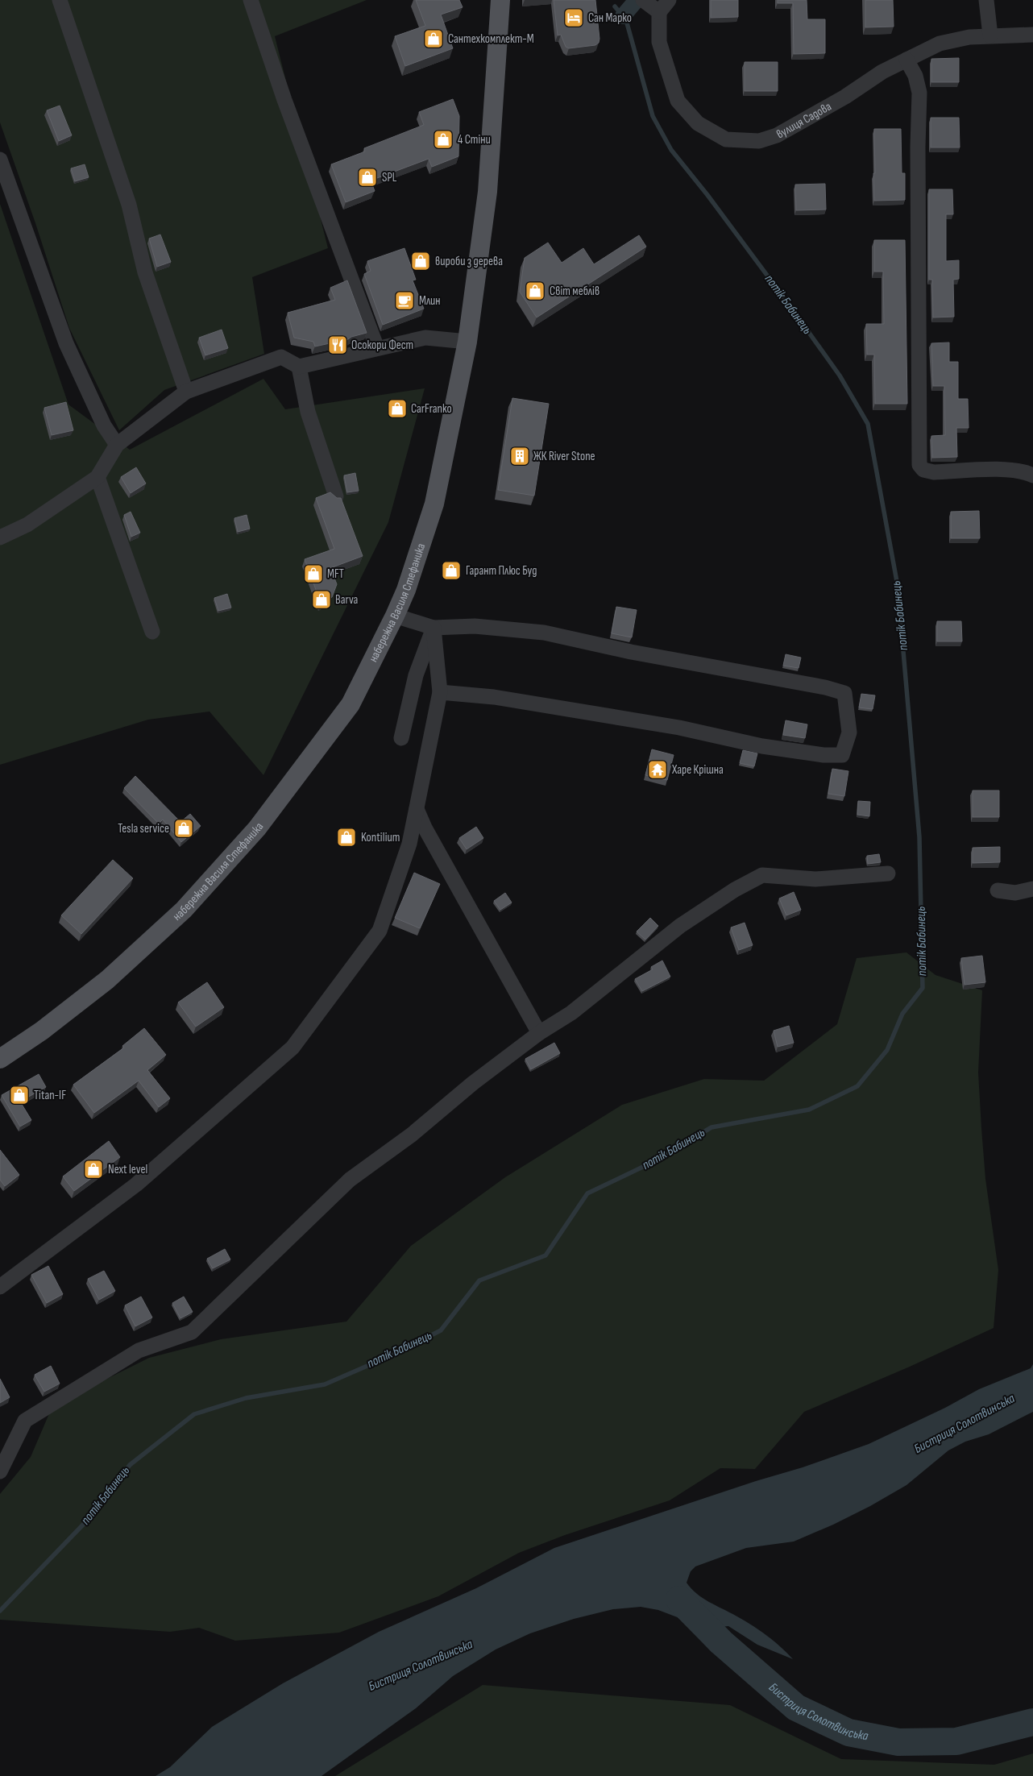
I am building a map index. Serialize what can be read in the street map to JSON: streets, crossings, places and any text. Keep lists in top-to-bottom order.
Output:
{
  "streets": {
    "main road": ["набережна Василя Стефаника"],
    "street": ["вулиця Садова"]
  },
  "water": ["потік Бабинець", "Бистриця Солотвинська"],
  "places": {
    "hotel": ["Сан Марко"],
    "shop": [
      "Сантехкомплект-М",
      "4 Стіни",
      "SPL",
      "вироби з дерева",
      "Світ меблів",
      "CarFranko",
      "Гарант Плюс Буд",
      "MFT",
      "Barva",
      "Tesla service",
      "Kontilium",
      "Titan-IF",
      "Next level"
    ],
    "cafe": ["Млин"],
    "restaurant": ["Осокори Фест"],
    "building": ["ЖК River Stone"],
    "temple": ["Харе Крішна"]
  }
}
